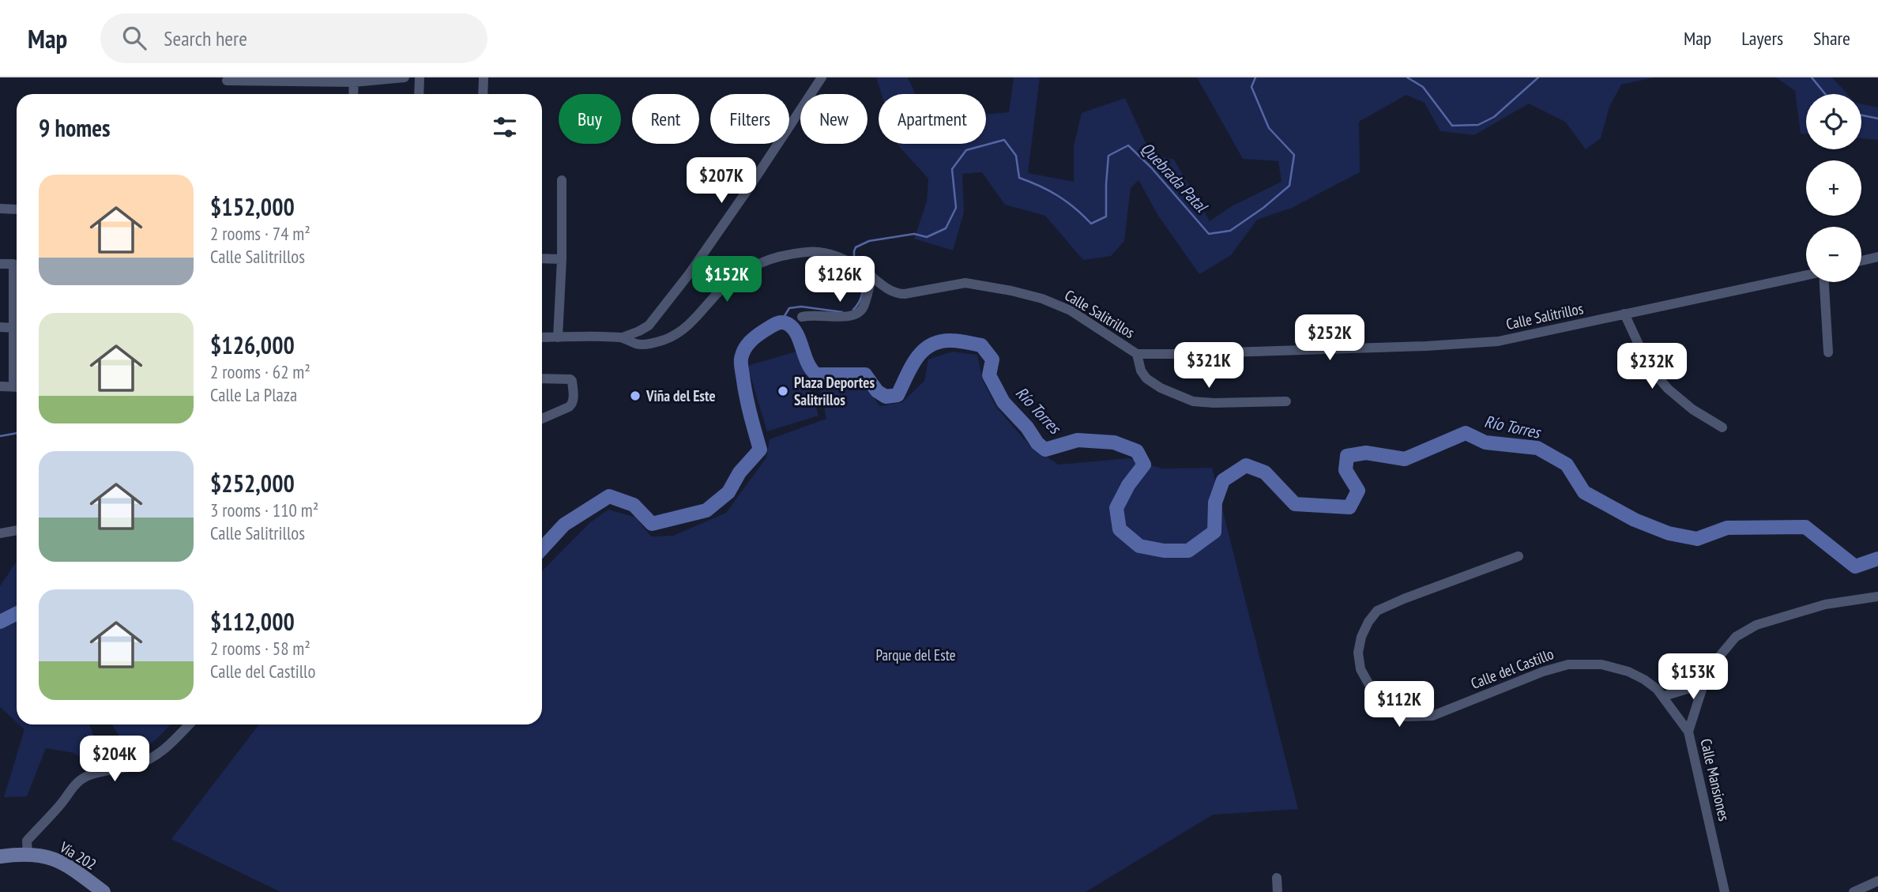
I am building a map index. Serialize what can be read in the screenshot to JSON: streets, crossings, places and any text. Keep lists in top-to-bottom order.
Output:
{
  "streets": {
    "main road": ["Vía 202"],
    "street": ["Calle Salitrillos", "Calle del Castillo", "Calle Mansiones"]
  },
  "crossings": [
    ["Calle del Castillo", "Calle Mansiones"]
  ],
  "water": ["Quebrada Patal", "Río Torres"],
  "parks": ["Parque del Este"],
  "places": ["Plaza Deportes Salitrillos", "Viña del Este"],
  "page": {
    "header": "Map",
    "search": "Search here",
    "nav": ["Map", "Layers", "Share"],
    "map_buttons": ["+", "−"],
    "chip": [
      "Buy",
      "Rent",
      "Filters",
      "New",
      "Apartment"
    ],
    "heading": "9 homes",
    "price": [
      "$207K",
      "$152K",
      "$126K",
      "$252K",
      "$321K",
      "$232K",
      "$153K",
      "$112K",
      "$204K"
    ],
    "list": [
      {
        "name": "$152,000",
        "note": "2 rooms · 74 m² · Calle Salitrillos"
      },
      {
        "name": "$126,000",
        "note": "2 rooms · 62 m² · Calle La Plaza"
      },
      {
        "name": "$252,000",
        "note": "3 rooms · 110 m² · Calle Salitrillos"
      },
      {
        "name": "$112,000",
        "note": "2 rooms · 58 m² · Calle del Castillo"
      }
    ]
  }
}
